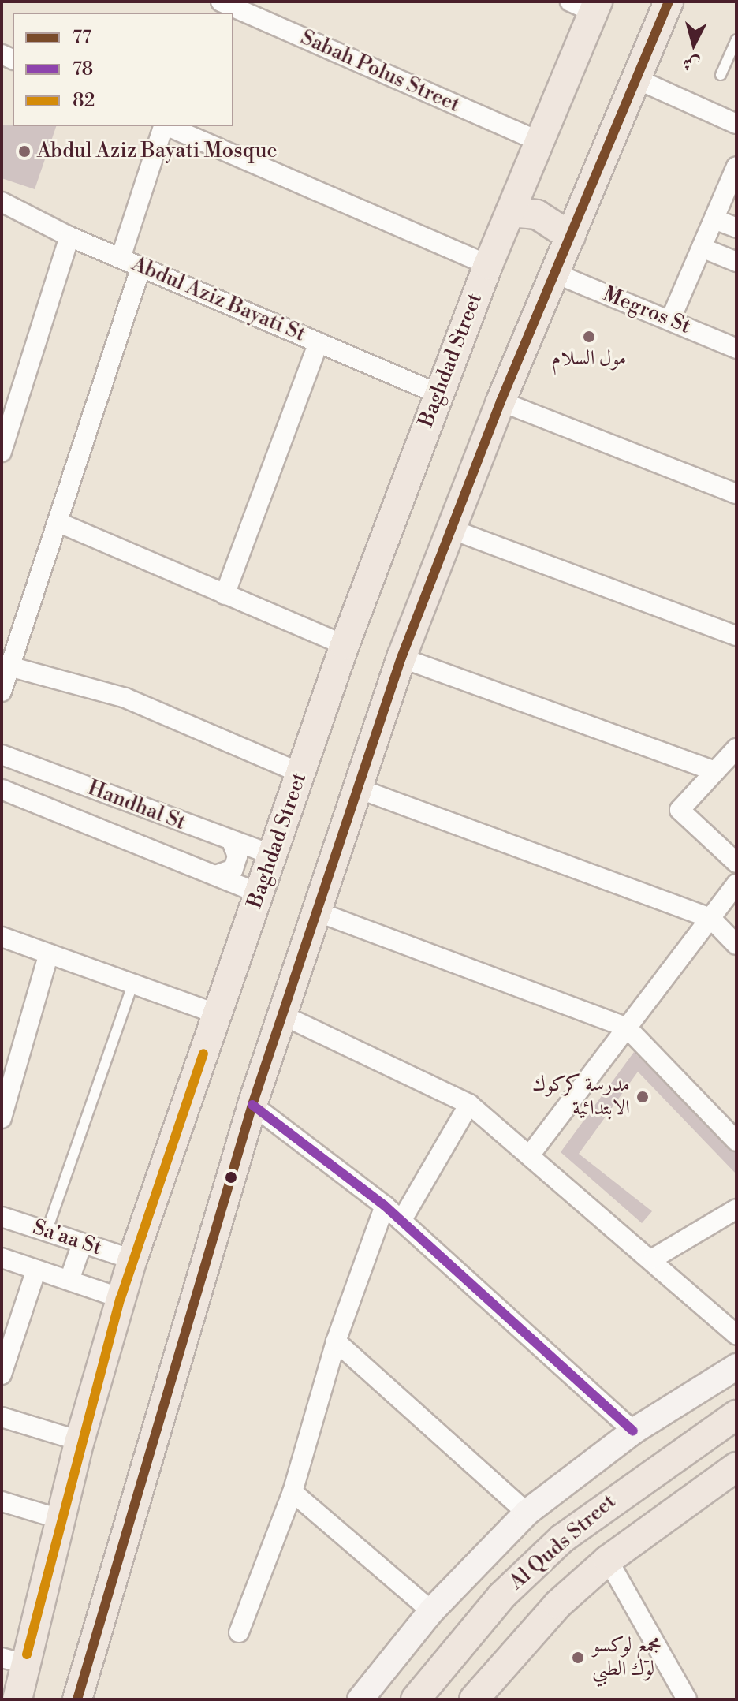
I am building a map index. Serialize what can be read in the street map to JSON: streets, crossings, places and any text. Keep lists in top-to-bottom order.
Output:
{
  "streets": {
    "main road": ["Baghdad Street", "Al Quds Street"],
    "street": [
      "Sabah Polus Street",
      "Abdul Aziz Bayati St",
      "Megros St",
      "Handhal St",
      "Sa'aa St"
    ]
  },
  "crossings": [
    ["Sabah Polus Street", "Baghdad Street"],
    ["Abdul Aziz Bayati St", "Baghdad Street"],
    ["Baghdad Street", "Handhal St"],
    ["Baghdad Street", "Sa'aa St"]
  ],
  "places": [
    "Abdul Aziz Bayati Mosque",
    "مول السلام",
    "مدرسة كركوك الابتدائية",
    "مجمع لوكسو لوك الطبي"
  ],
  "lines": ["transit line 77", "transit line 82", "transit line 78"],
  "legend": ["77", "78", "82"],
  "north": "bottom"
}
